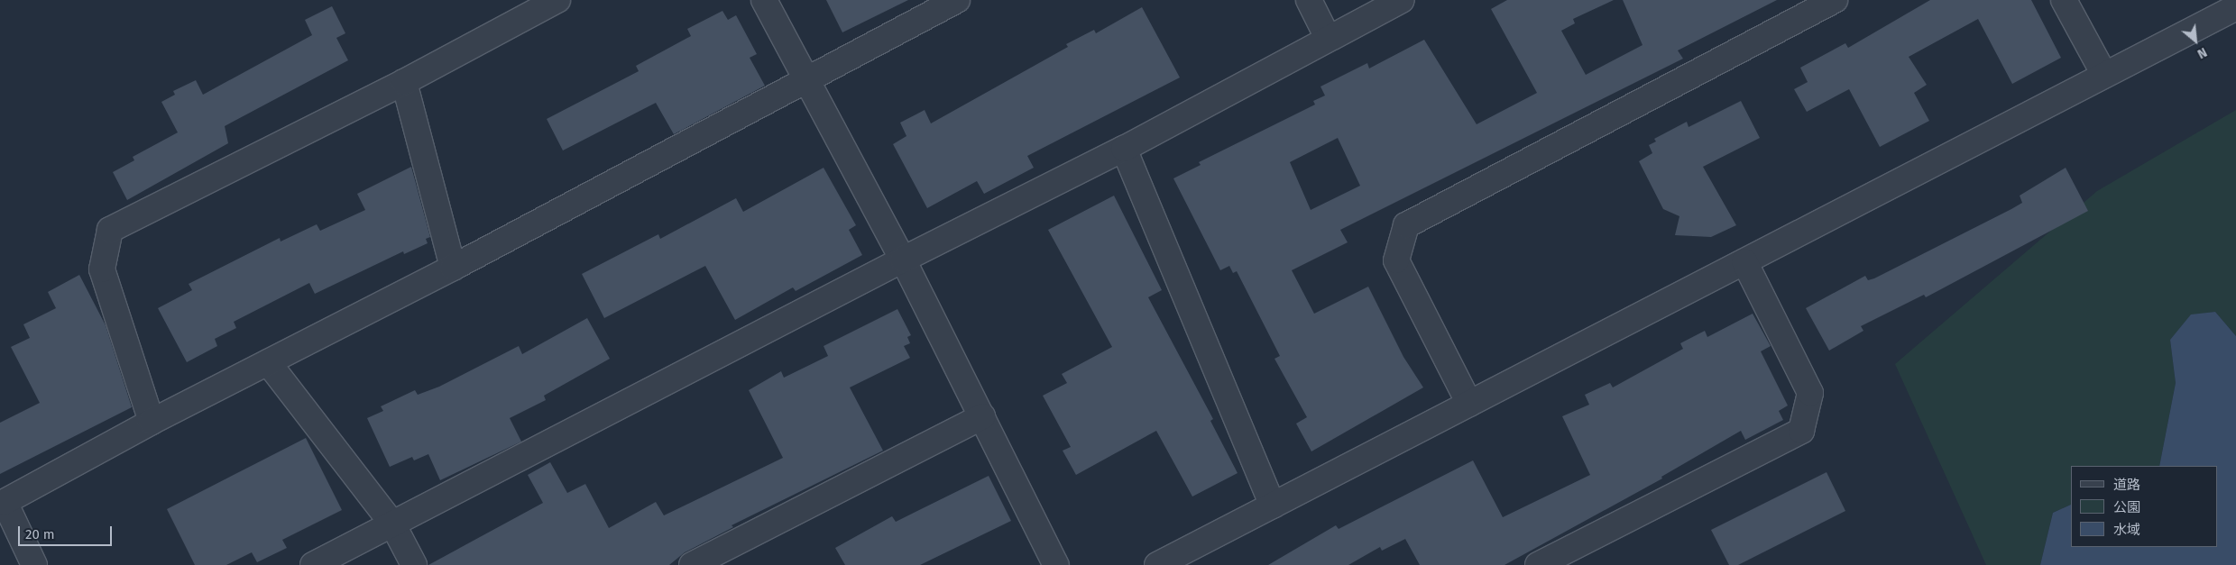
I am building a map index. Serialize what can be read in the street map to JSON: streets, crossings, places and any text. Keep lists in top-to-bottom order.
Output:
{
  "legend": ["道路", "公園", "水域"],
  "scale_bar": "20 m",
  "north": "bottom right"
}
